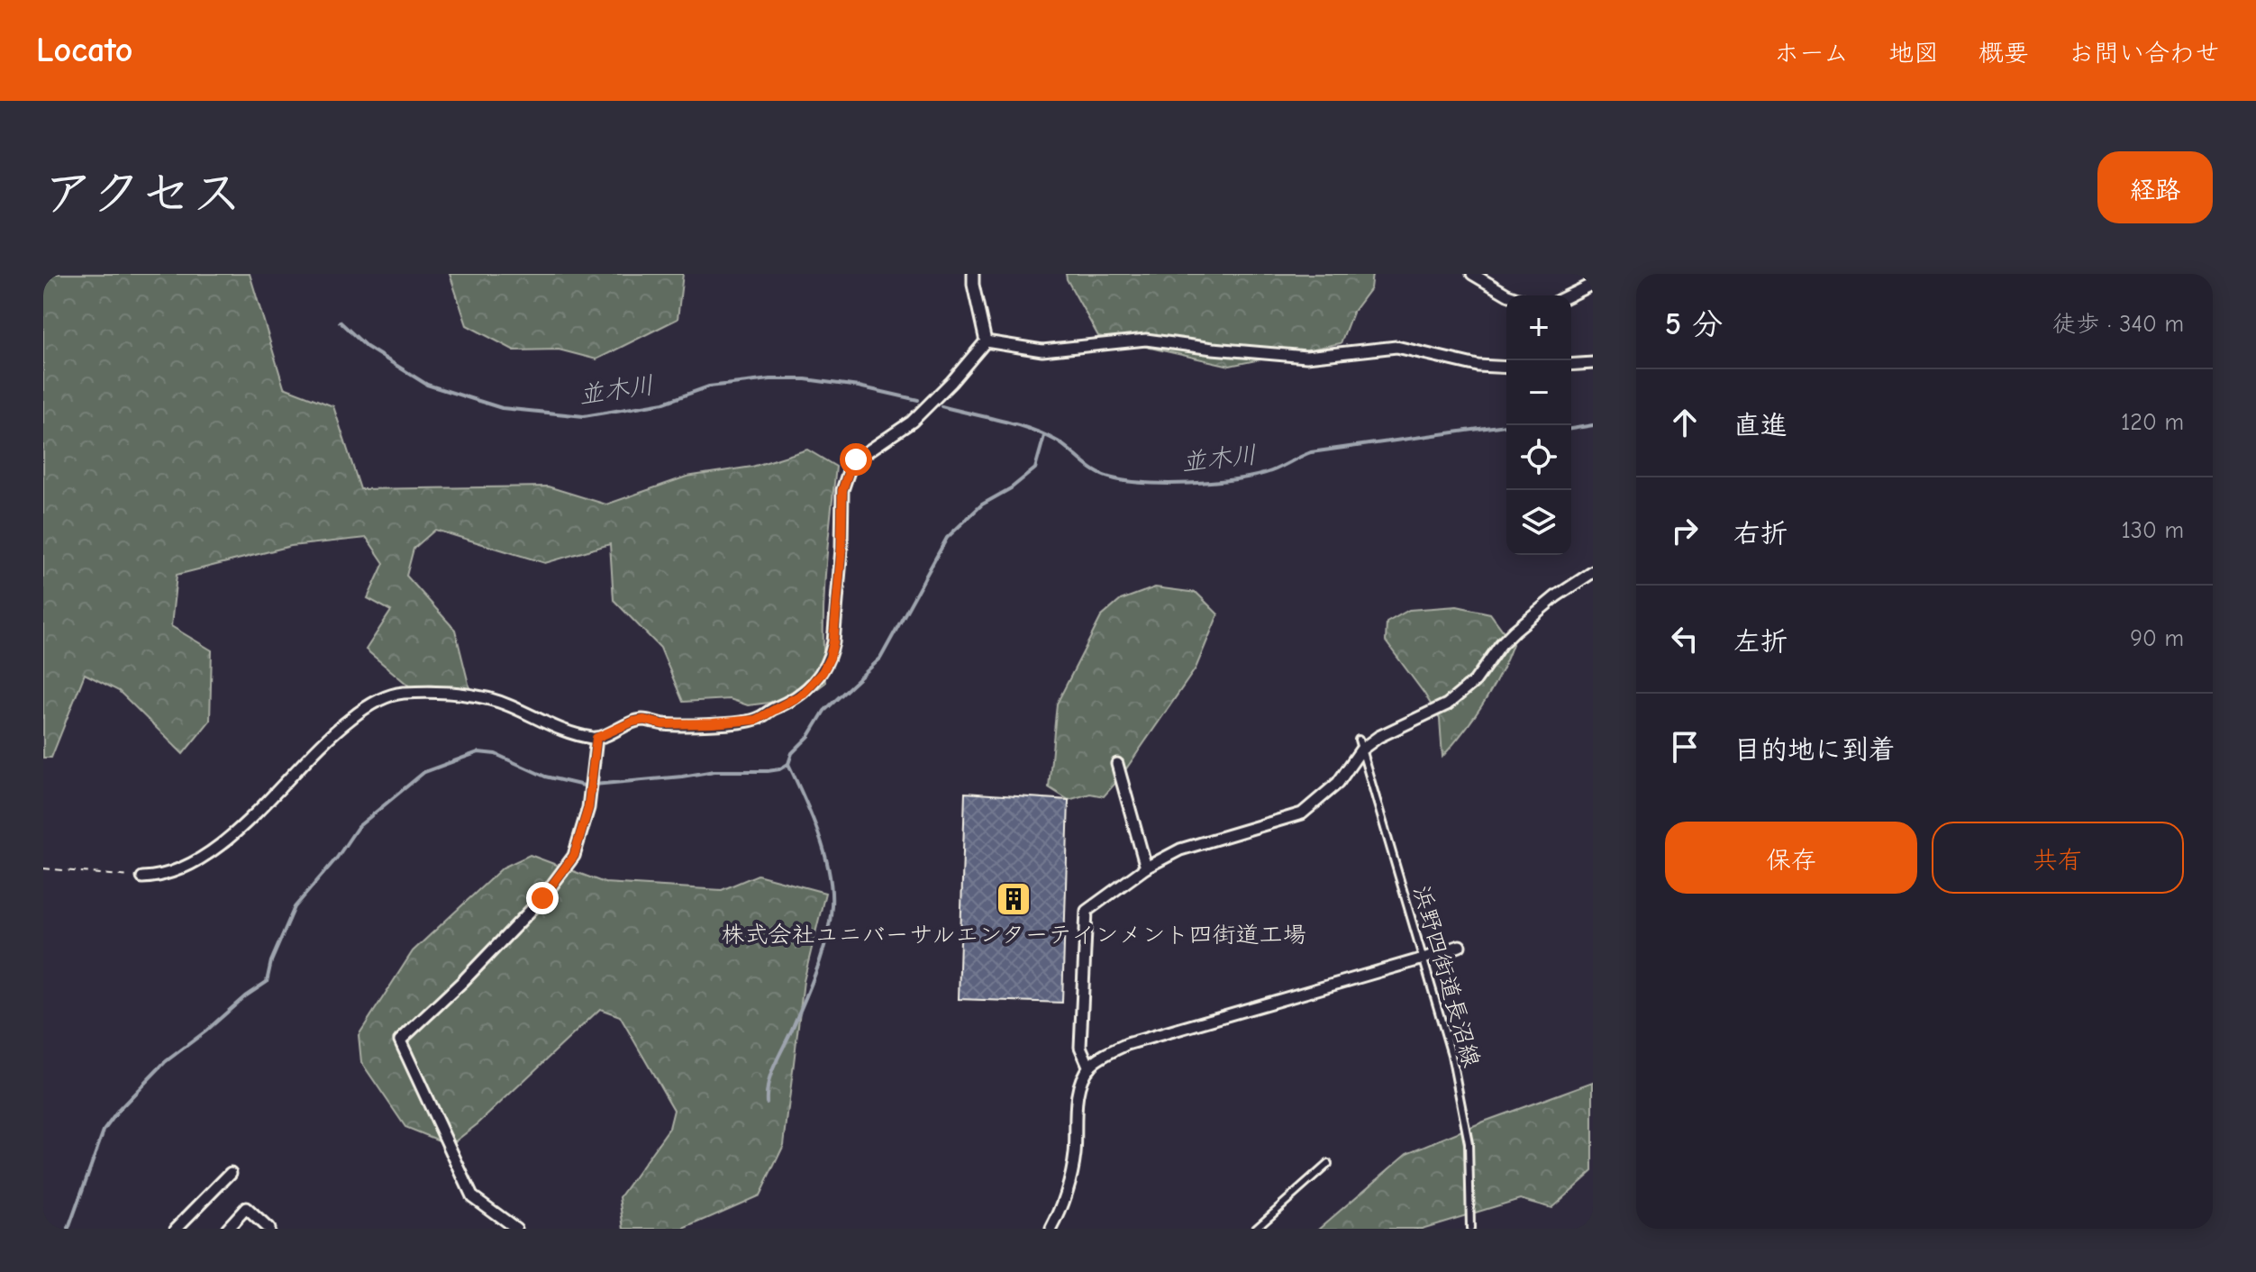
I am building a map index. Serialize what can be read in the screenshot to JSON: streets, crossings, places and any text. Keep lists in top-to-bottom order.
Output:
{
  "streets": {
    "lane": ["浜野四街道長沼線"]
  },
  "water": ["並木川"],
  "places": {
    "building": ["株式会社ユニバーサルエンターテインメント四街道工場"]
  },
  "page": {
    "header": "Locato",
    "nav": [
      "ホーム",
      "地図",
      "概要",
      "お問い合わせ"
    ],
    "title": "アクセス",
    "buttons": [
      "経路",
      ["保存", "共有"]
    ],
    "heading": ["5 分", "徒歩 · 340 m"],
    "map_buttons": ["+", "−"],
    "list": [
      ["直進", "120 m"],
      ["右折", "130 m"],
      ["左折", "90 m"],
      "目的地に到着"
    ]
  }
}
